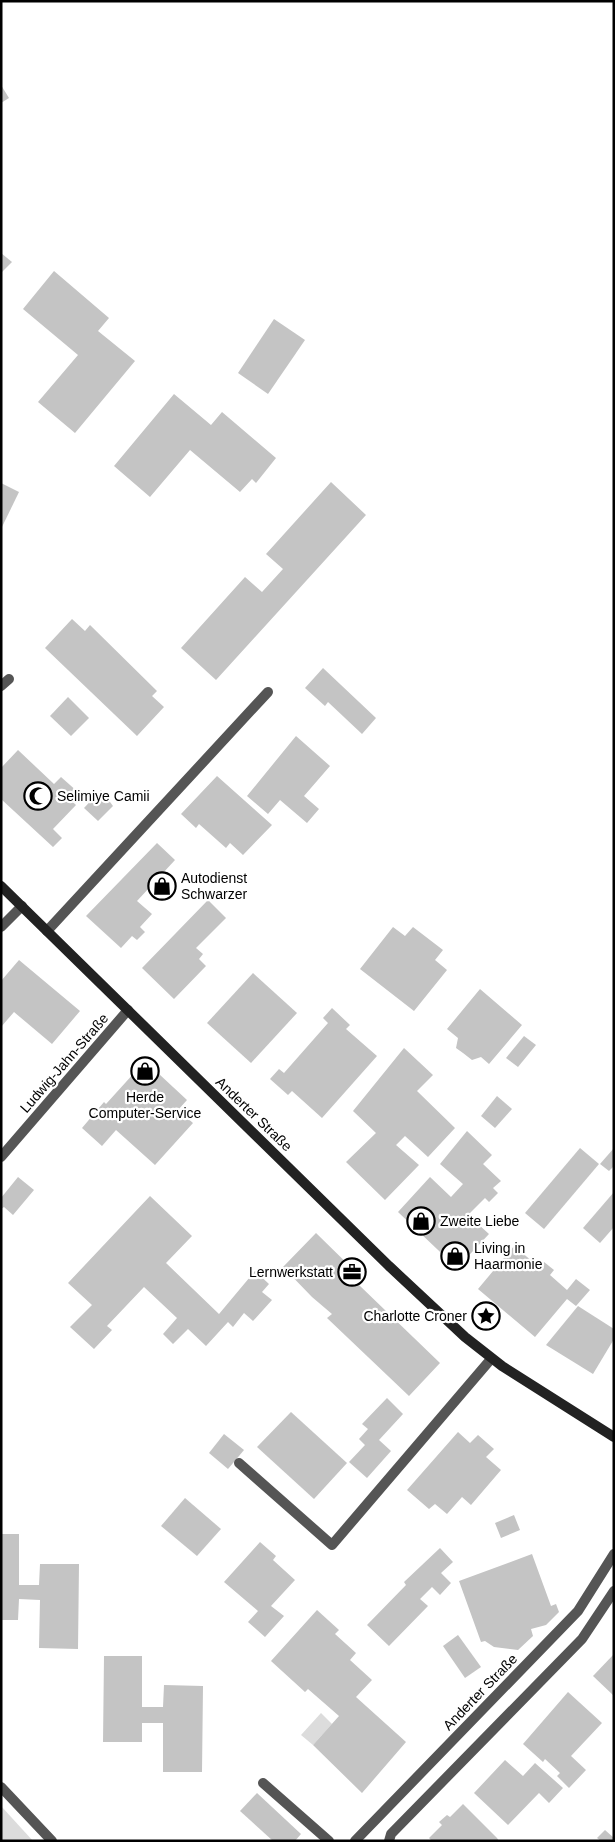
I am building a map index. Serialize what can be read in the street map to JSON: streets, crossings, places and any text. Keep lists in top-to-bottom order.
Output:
{
  "streets": {
    "main road": ["Anderter Straße"],
    "street": ["Ludwig-Jahn-Straße"]
  },
  "crossings": [
    ["Ludwig-Jahn-Straße", "Anderter Straße"]
  ],
  "places": {
    "mosque": ["Selimiye Camii"],
    "shop": [
      "Autodienst Schwarzer",
      "Herde Computer-Service",
      "Zweite Liebe",
      "Living in Haarmonie"
    ],
    "office": ["Lernwerkstatt"],
    "place": ["Charlotte Croner"]
  }
}
